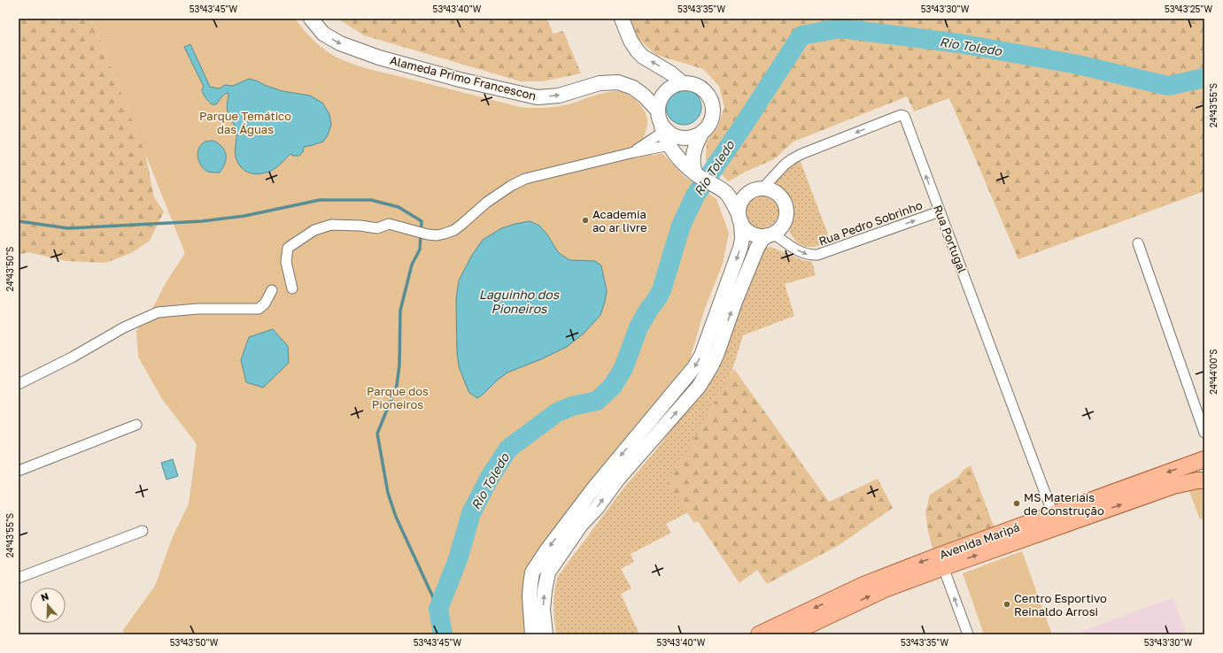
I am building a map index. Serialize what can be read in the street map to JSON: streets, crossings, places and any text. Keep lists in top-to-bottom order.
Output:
{
  "streets": {
    "main road": ["Avenida Maripá"],
    "street": ["Alameda Primo Francescon", "Rua Pedro Sobrinho", "Rua Portugal"]
  },
  "crossings": [
    ["Rua Pedro Sobrinho", "Rua Portugal"],
    ["Rua Portugal", "Avenida Maripá"]
  ],
  "one_way": ["Alameda Primo Francescon", "Rua Pedro Sobrinho"],
  "water": ["Rio Toledo", "Laguinho dos Pioneiros"],
  "parks": ["Parque Temático das Águas", "Parque dos Pioneiros"],
  "places": ["Academia ao ar livre", "MS Materiais de Construção", "Centro Esportivo Reinaldo Arrosi"],
  "north": "top",
  "coordinates": [
    "53°43'45\"W",
    "53°43'40\"W",
    "53°43'35\"W",
    "53°43'30\"W",
    "53°43'25\"W",
    "24°43'55\"S",
    "24°43'50\"S",
    "24°44'00\"S",
    "53°43'50\"W"
  ]
}
